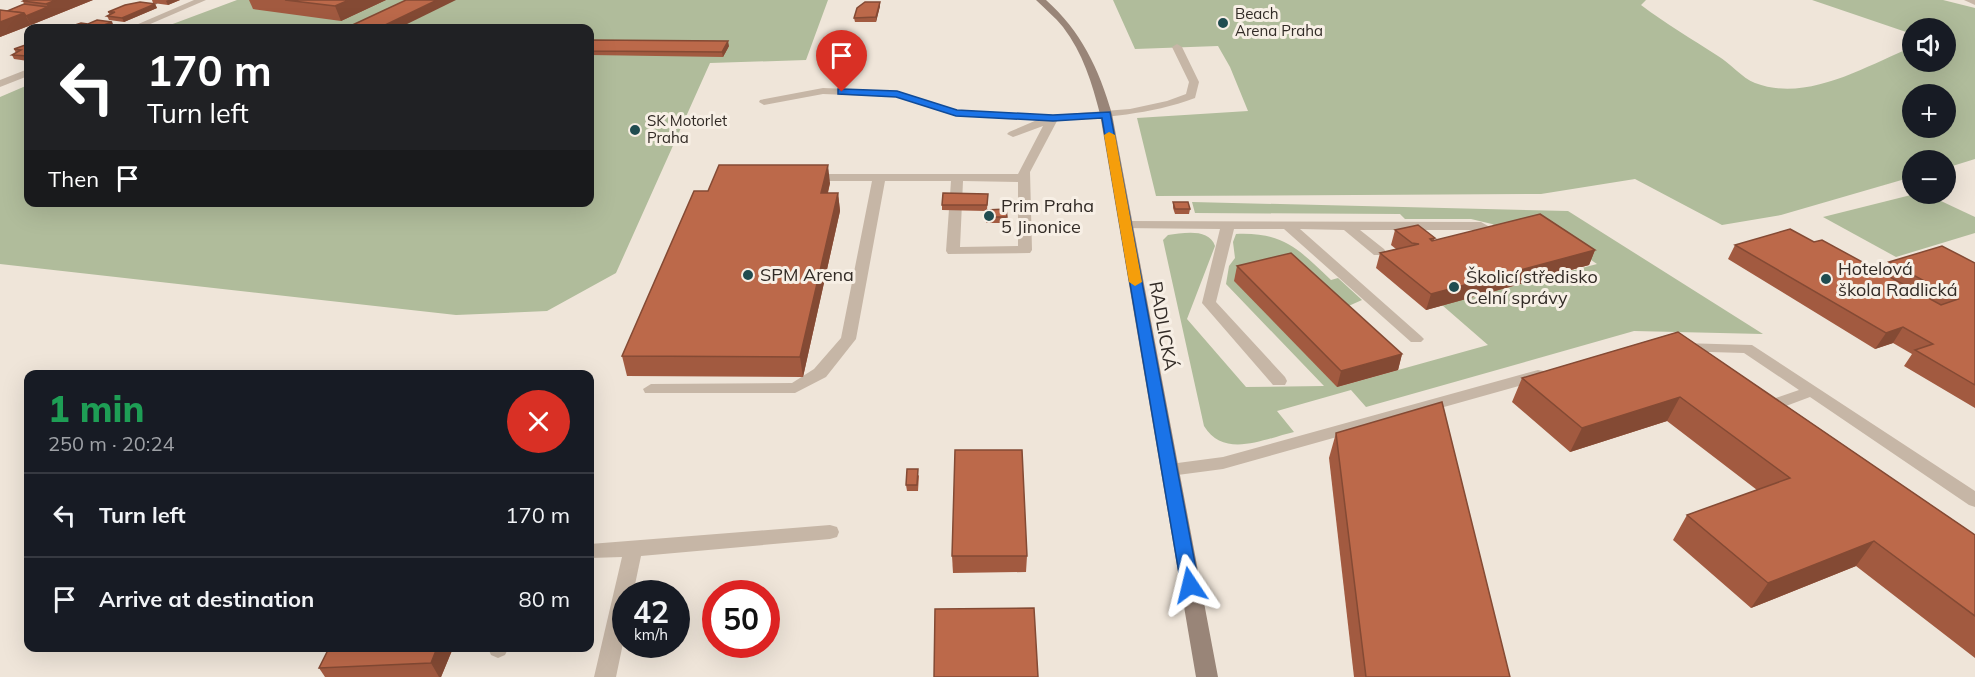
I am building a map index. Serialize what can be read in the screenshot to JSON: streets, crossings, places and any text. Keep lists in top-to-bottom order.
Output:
{
  "streets": {
    "main road": ["RADLICKÁ"]
  },
  "places": [
    "Beach Arena Praha",
    "SK Motorlet Praha",
    "Prim Praha 5 Jinonice",
    "SPM Arena",
    "Hotelová škola Radlická",
    "Školicí středisko Celní správy"
  ],
  "page": {
    "map_buttons": ["+", "−"],
    "turn": ["170 m", "Turn left"],
    "then": "Then",
    "heading": ["1 min", "250 m · 20:24"],
    "list": [
      {
        "name": "Turn left",
        "value": "170 m"
      },
      {
        "name": "Arrive at destination",
        "value": "80 m"
      }
    ],
    "speed": "42 km/h",
    "limit": "50"
  }
}
